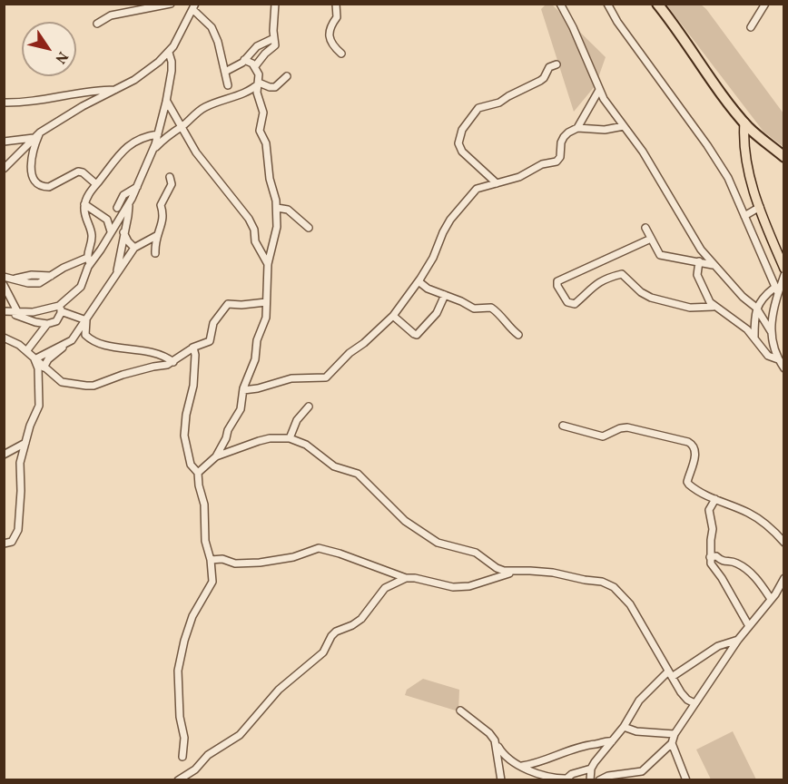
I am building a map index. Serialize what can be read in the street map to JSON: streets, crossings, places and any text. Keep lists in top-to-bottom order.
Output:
{
  "north": "bottom right"
}
